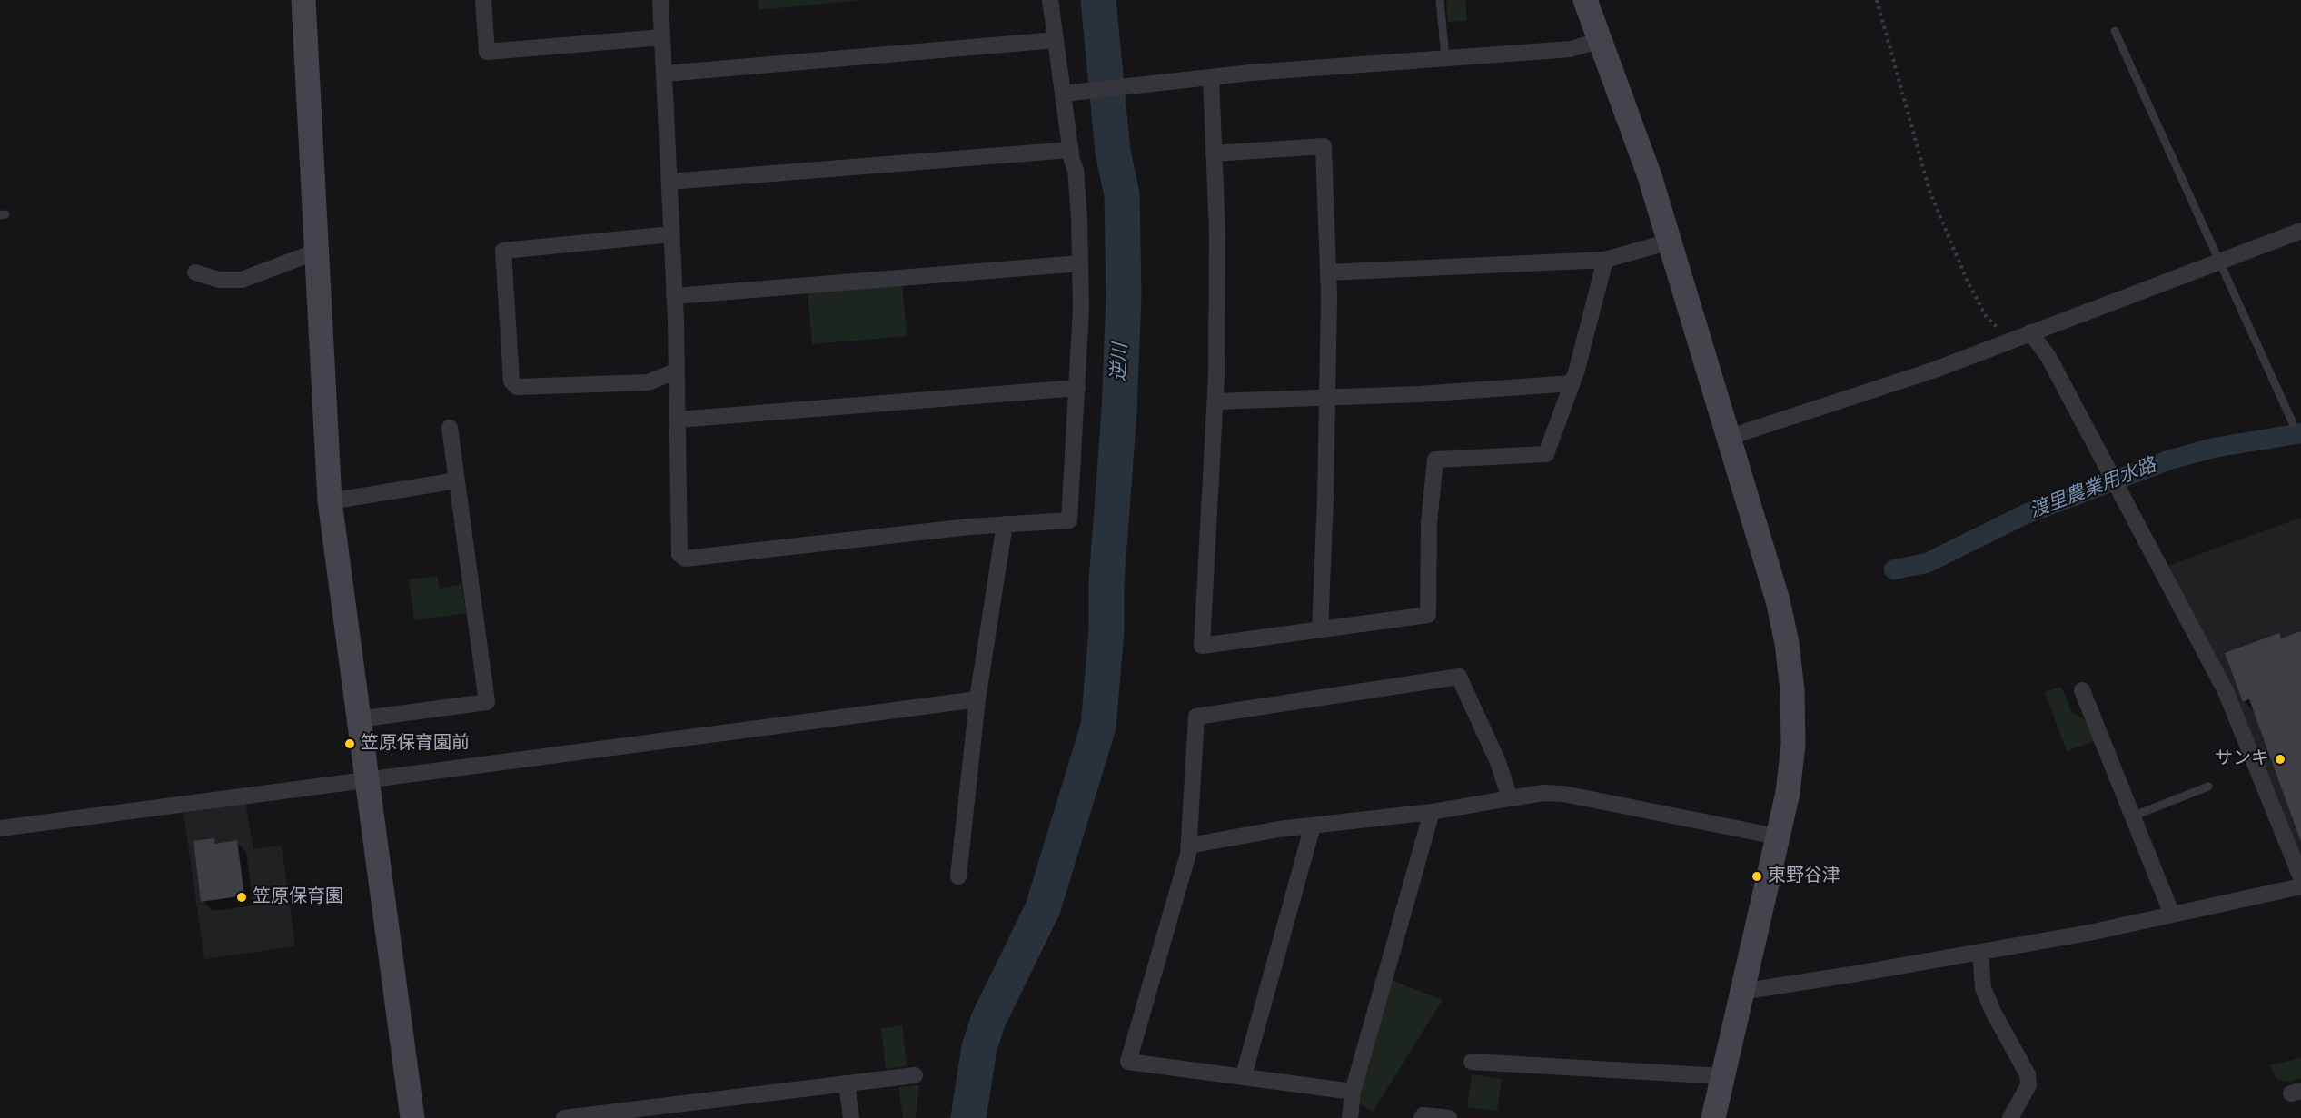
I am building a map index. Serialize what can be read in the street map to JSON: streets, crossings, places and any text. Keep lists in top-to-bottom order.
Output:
{
  "water": ["逆川", "渡里農業用水路"],
  "places": [
    "笠原保育園前",
    "サンキ",
    "東野谷津",
    "笠原保育園"
  ]
}
